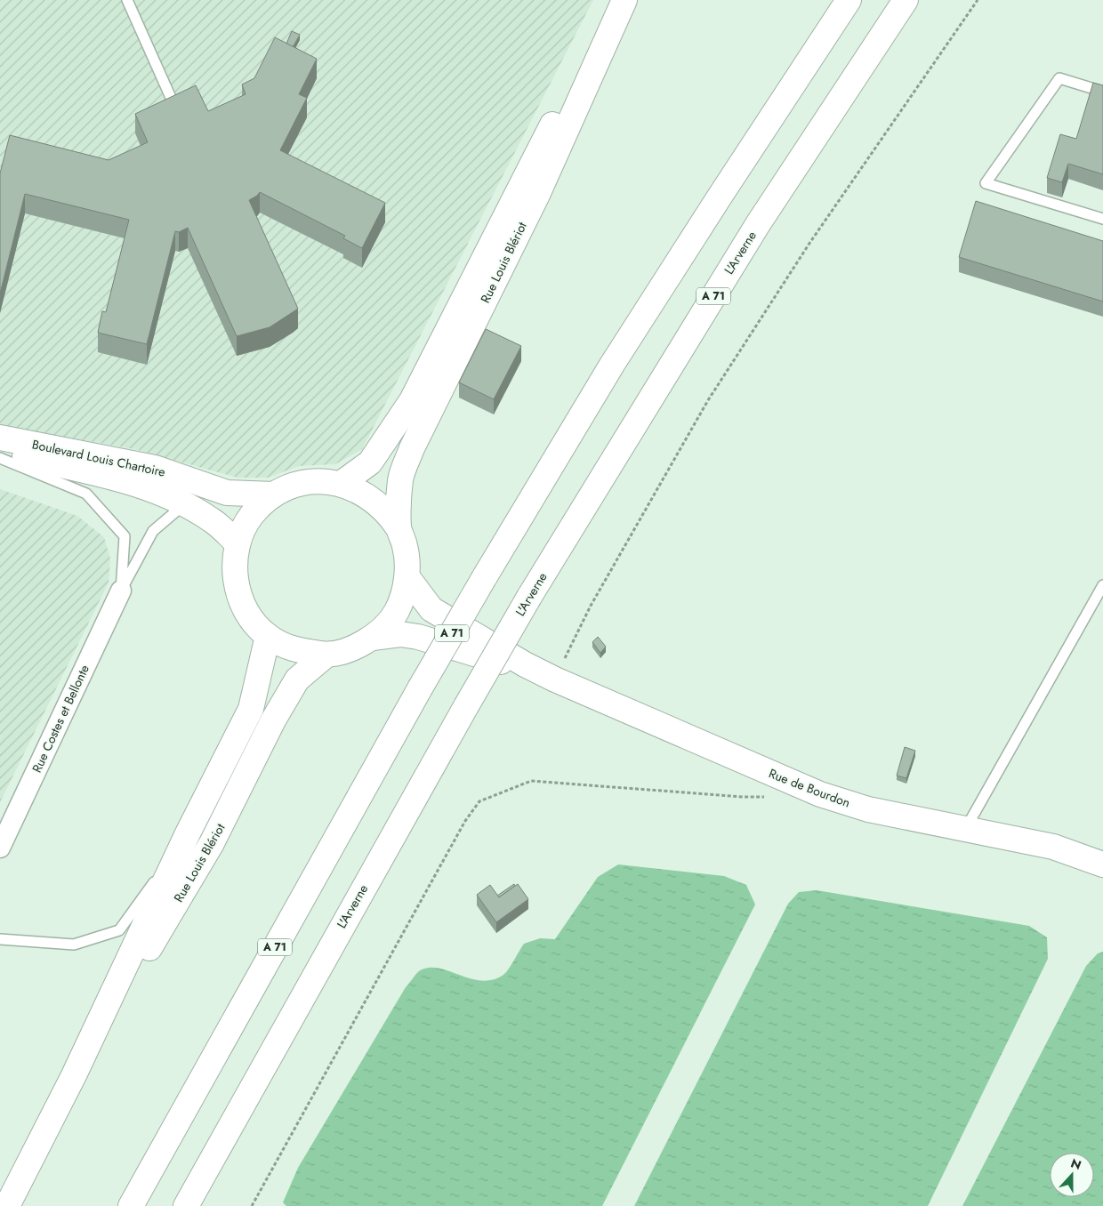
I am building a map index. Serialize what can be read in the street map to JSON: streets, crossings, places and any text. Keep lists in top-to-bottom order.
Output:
{
  "streets": {
    "main road": [
      "L'Arverne",
      "Rue Louis Blériot",
      "A 71",
      "Boulevard Louis Chartoire",
      "Rue de Bourdon"
    ],
    "street": ["Rue Costes et Bellonte"]
  },
  "north": "top"
}
